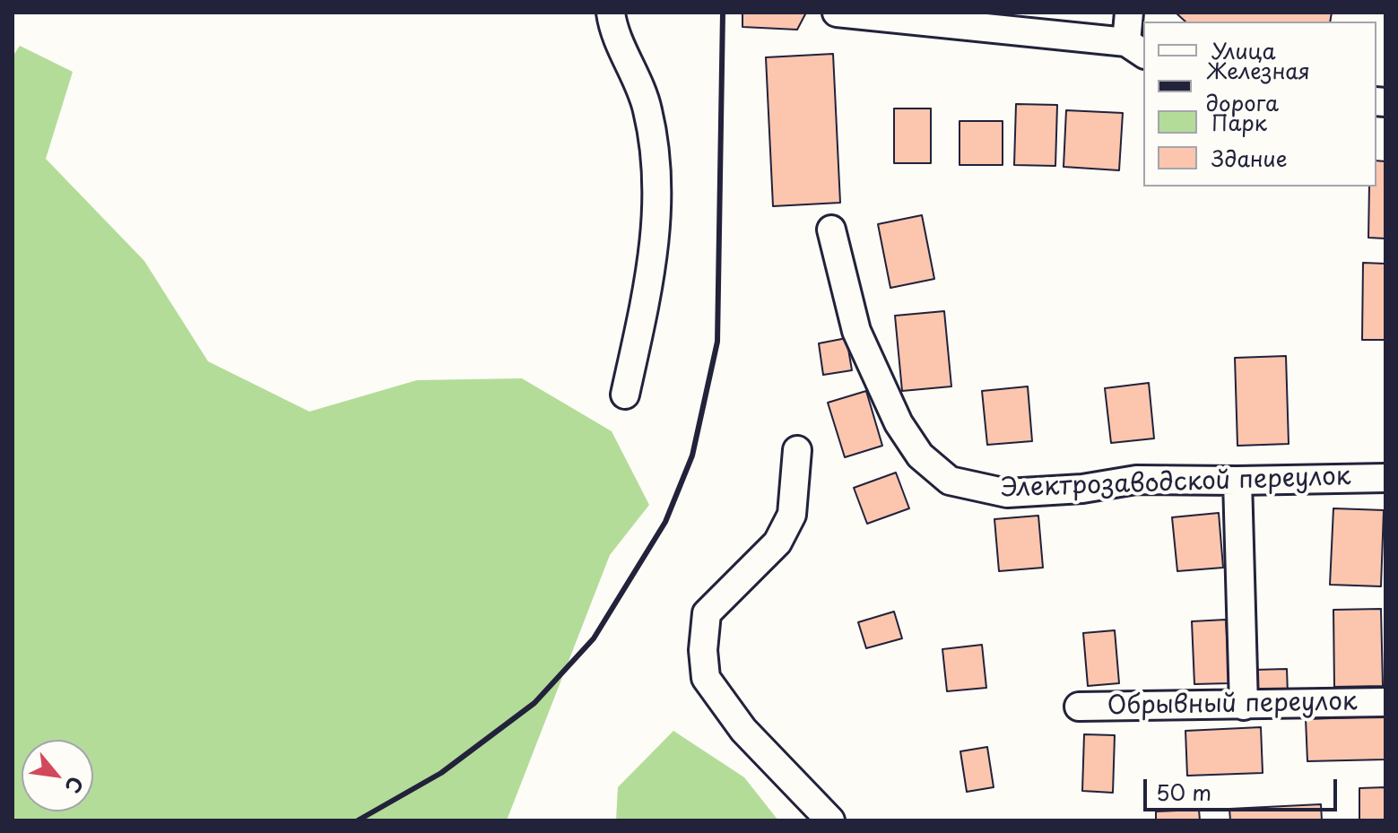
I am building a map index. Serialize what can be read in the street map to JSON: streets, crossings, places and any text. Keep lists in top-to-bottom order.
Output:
{
  "streets": {
    "street": ["Электрозаводской переулок", "Обрывный переулок"]
  },
  "legend": [
    "Улица",
    "Железная дорога",
    "Парк",
    "Здание"
  ],
  "scale_bar": "50 m",
  "north": "bottom right"
}
